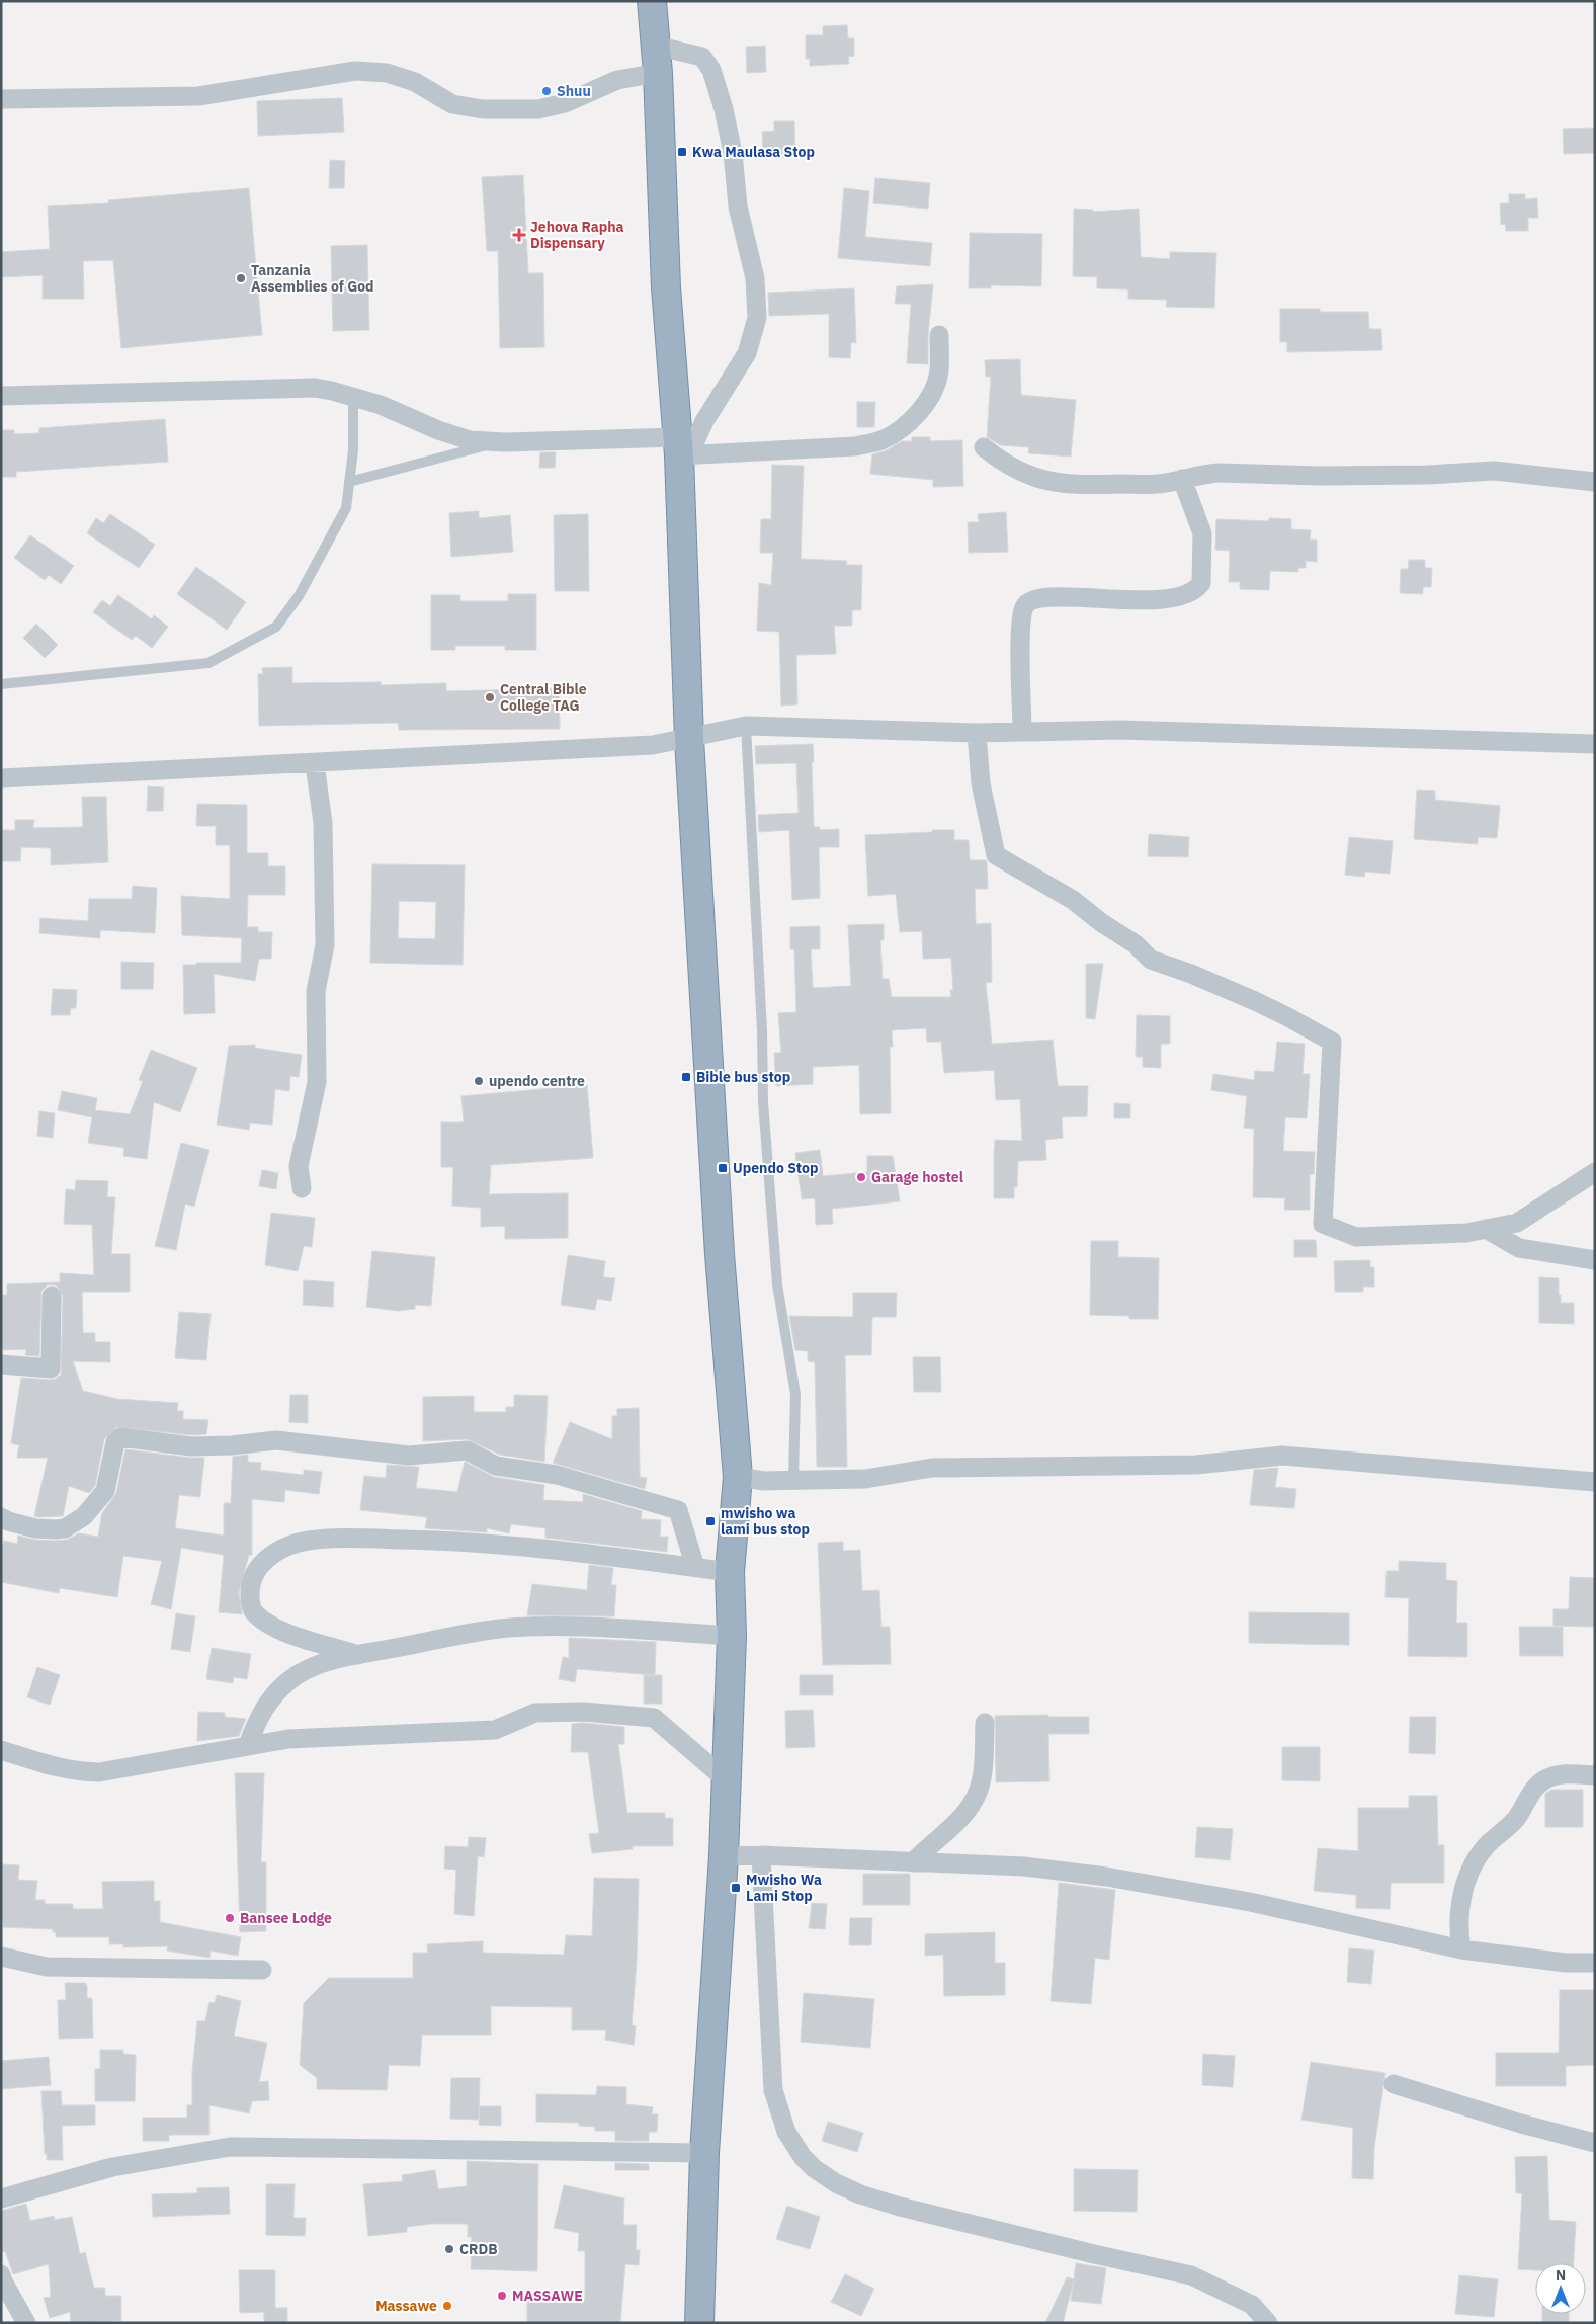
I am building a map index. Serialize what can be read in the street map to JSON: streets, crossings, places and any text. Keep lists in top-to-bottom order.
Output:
{
  "places": {
    "other": [
      "Shuu",
      "Tanzania Assemblies of God",
      "Central Bible College TAG",
      "upendo centre",
      "Garage hostel",
      "Bansee Lodge",
      "CRDB",
      "MASSAWE",
      "Massawe"
    ],
    "transit": [
      "Kwa Maulasa Stop",
      "Bible bus stop",
      "Upendo Stop",
      "mwisho wa lami bus stop",
      "Mwisho Wa Lami Stop"
    ],
    "health": ["Jehova Rapha Dispensary"]
  },
  "north": "top"
}
